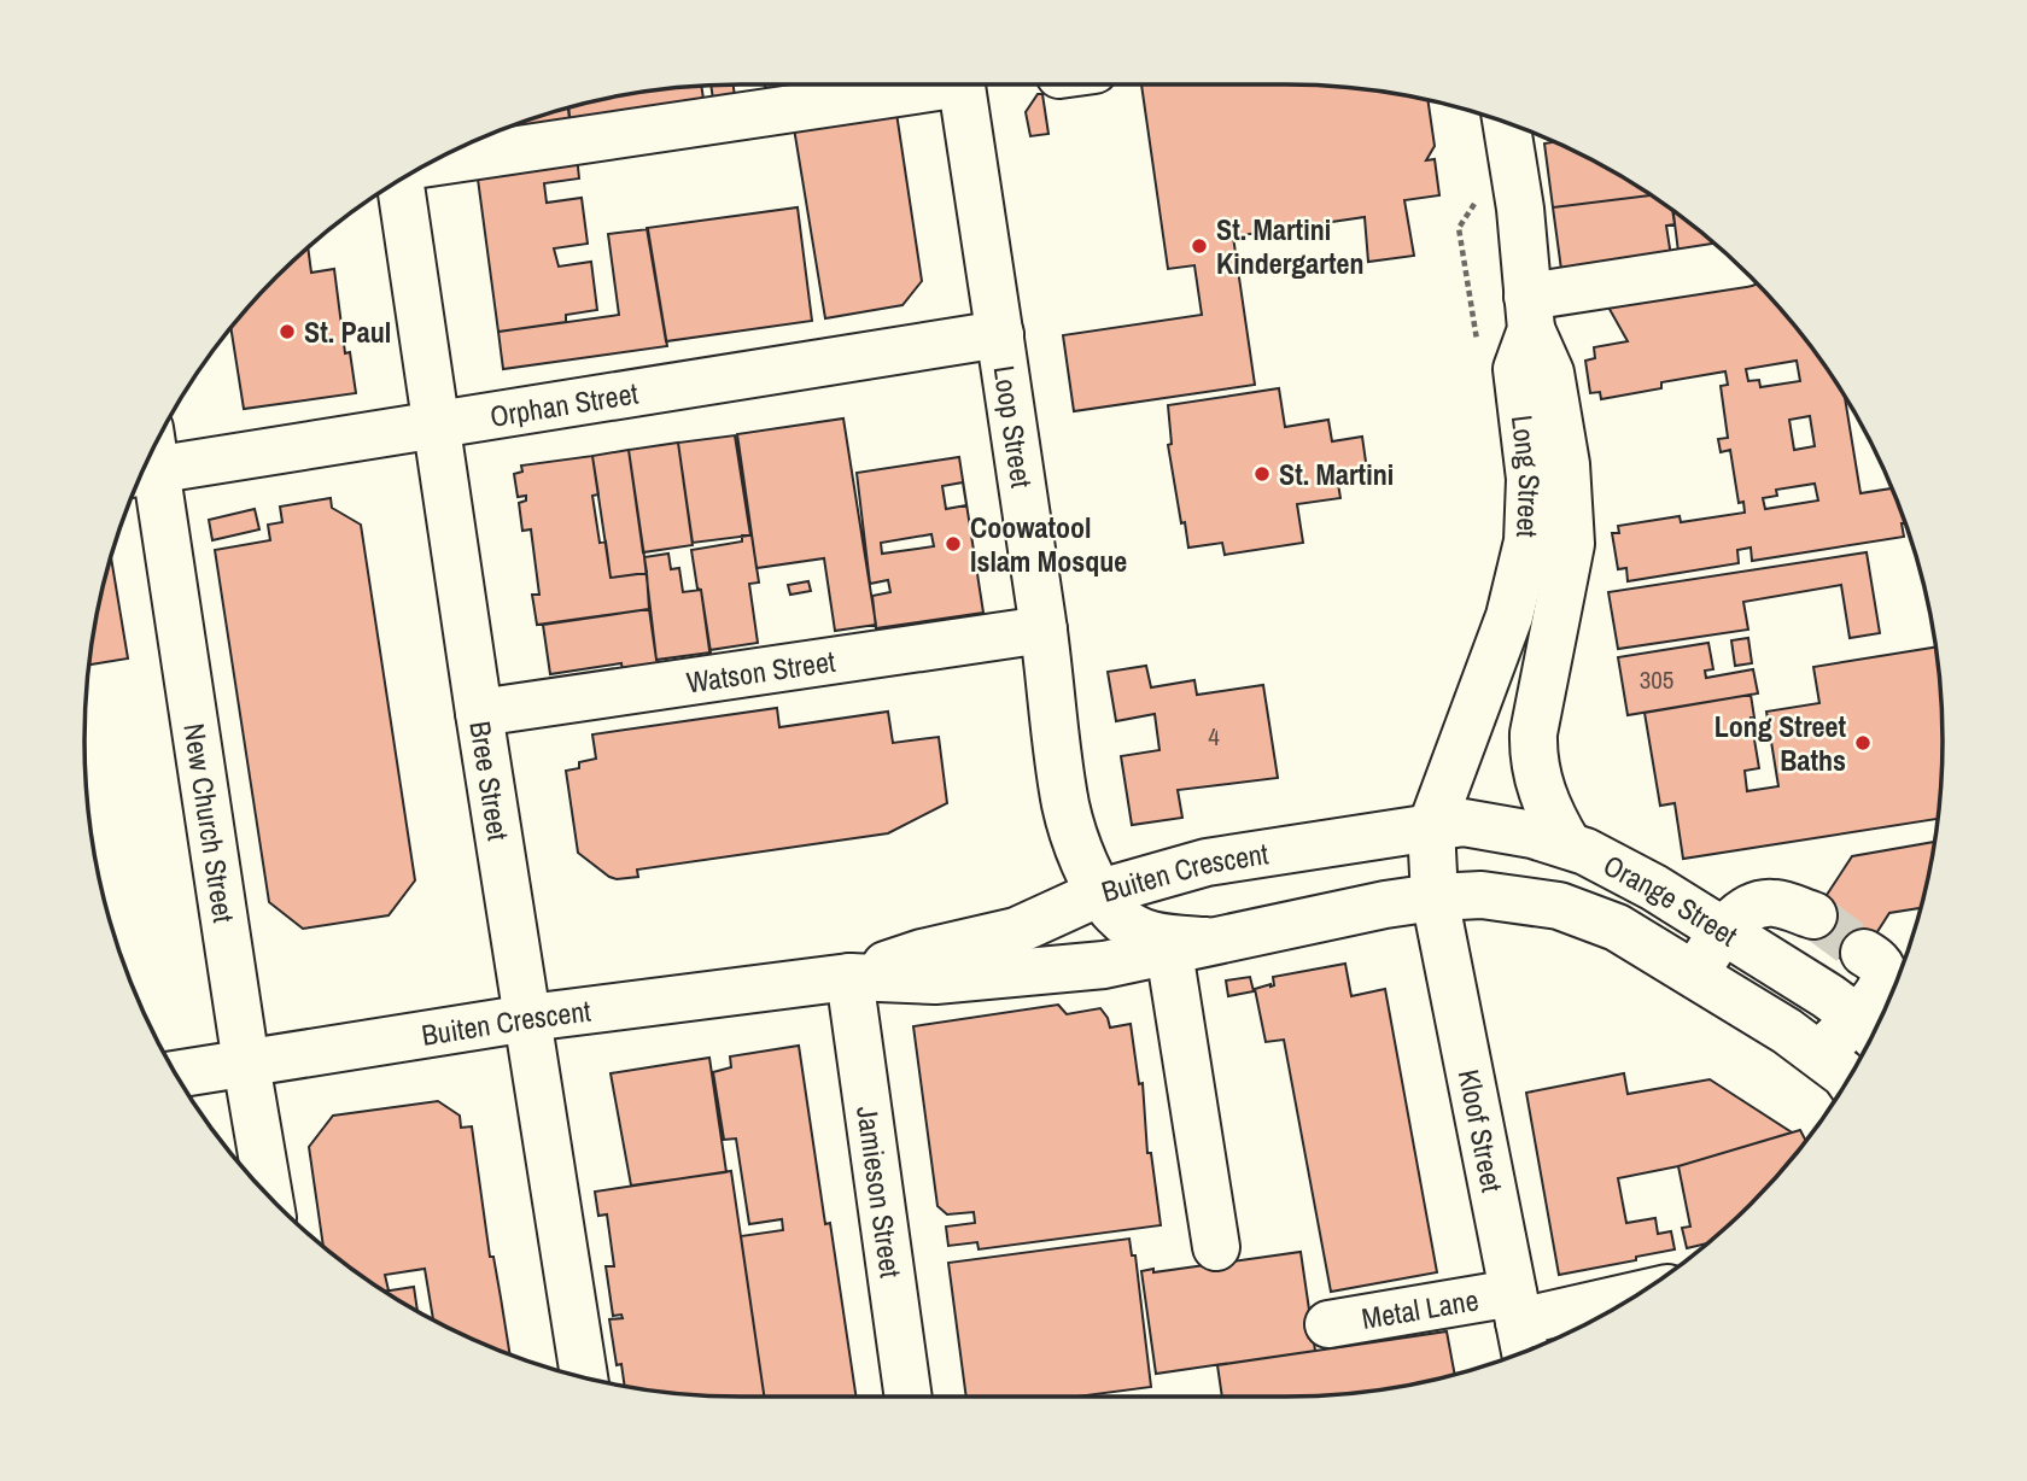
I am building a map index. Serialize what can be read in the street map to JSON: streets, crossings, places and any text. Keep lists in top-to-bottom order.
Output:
{
  "streets": {
    "street": [
      "Orphan Street",
      "Loop Street",
      "Long Street",
      "Watson Street",
      "Bree Street",
      "New Church Street",
      "Buiten Crescent",
      "Orange Street",
      "Kloof Street",
      "Jamieson Street",
      "Metal Lane"
    ]
  },
  "crossings": [
    ["Orphan Street", "Loop Street"],
    ["Orphan Street", "Bree Street"],
    ["Loop Street", "Watson Street"],
    ["Loop Street", "Buiten Crescent"],
    ["Long Street", "Buiten Crescent"],
    ["Long Street", "Orange Street"],
    ["Long Street", "Kloof Street"],
    ["Watson Street", "Bree Street"],
    ["Bree Street", "Buiten Crescent"],
    ["New Church Street", "Buiten Crescent"],
    ["Buiten Crescent", "Orange Street"],
    ["Buiten Crescent", "Kloof Street"],
    ["Buiten Crescent", "Jamieson Street"],
    ["Orange Street", "Kloof Street"],
    ["Kloof Street", "Metal Lane"]
  ],
  "places": [
    "St. Martini Kindergarten",
    "St. Paul",
    "St. Martini",
    "Coowatool Islam Mosque",
    "Long Street Baths"
  ],
  "house_numbers": ["305", "4"]
}
